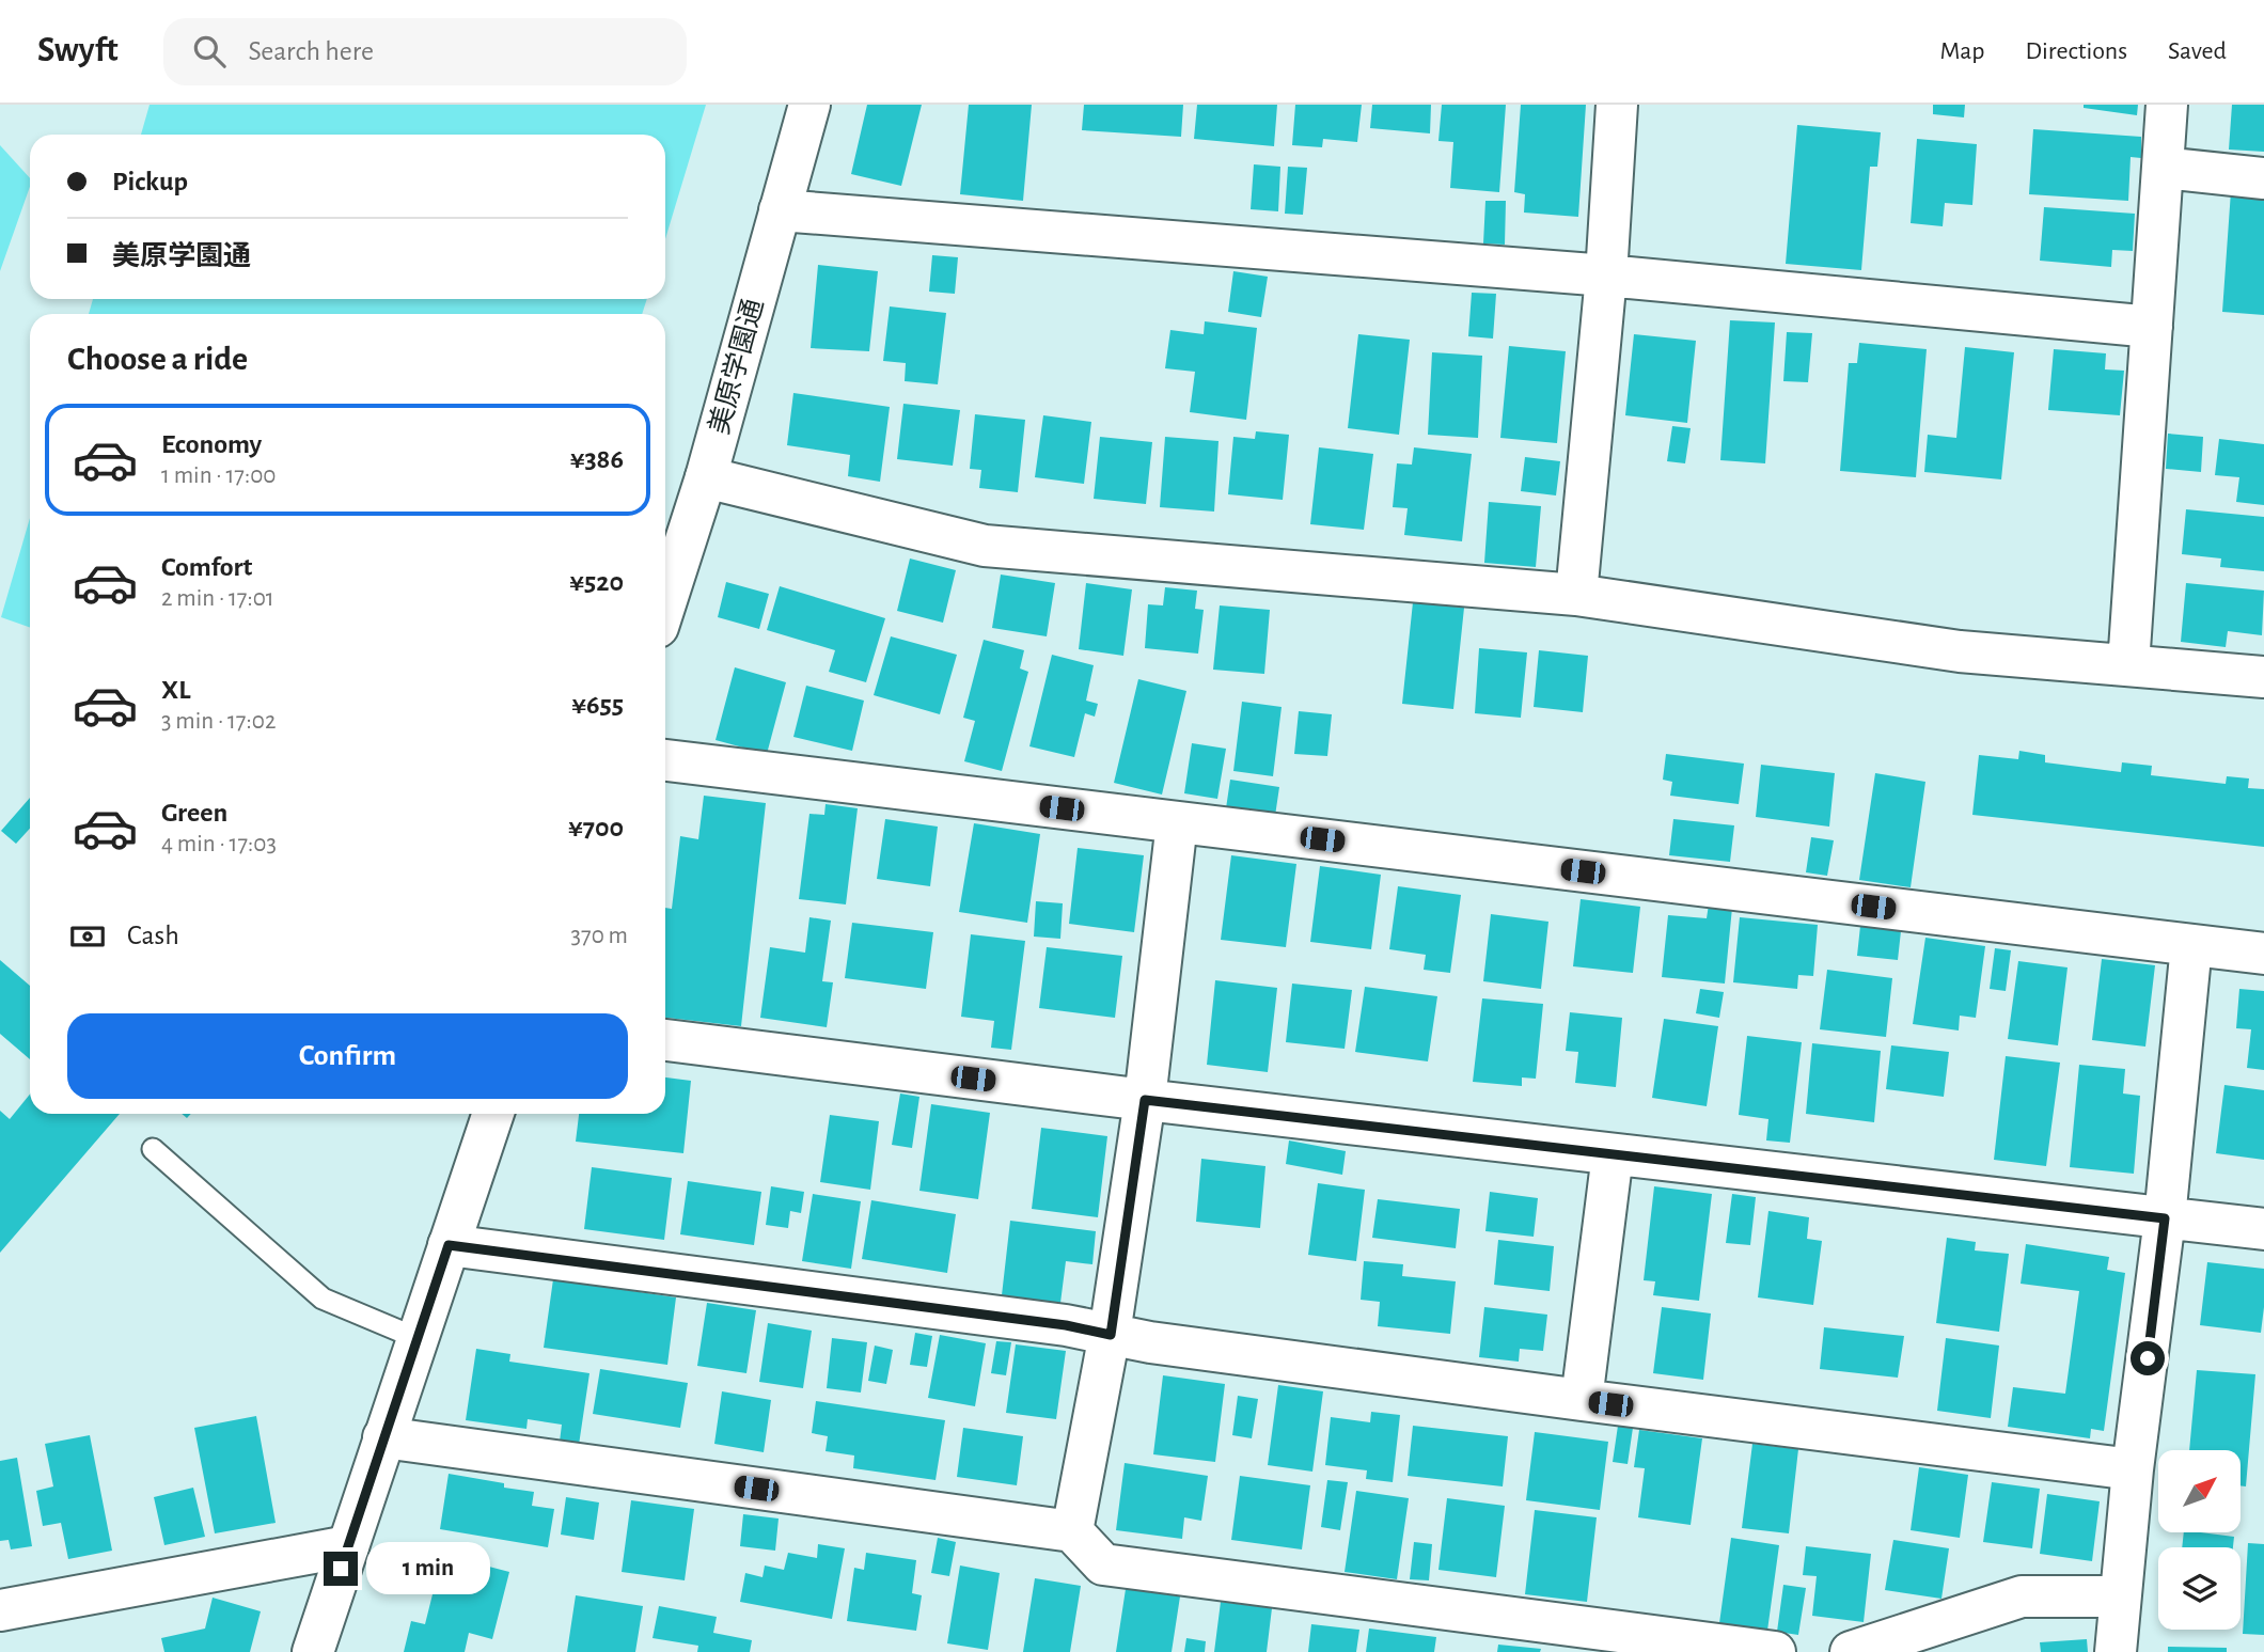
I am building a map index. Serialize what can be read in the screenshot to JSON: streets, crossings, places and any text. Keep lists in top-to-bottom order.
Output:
{
  "streets": {
    "street": ["美原学園通"]
  },
  "north": "top right",
  "page": {
    "header": "Swyft",
    "search": "Search here",
    "nav": ["Map", "Directions", "Saved"],
    "banner": ["Pickup", "美原学園通"],
    "heading": "Choose a ride",
    "list": [
      {
        "name": "Economy",
        "note": "1 min · 17:00",
        "value": "¥386"
      },
      {
        "name": "Comfort",
        "note": "2 min · 17:01",
        "value": "¥520"
      },
      {
        "name": "XL",
        "note": "3 min · 17:02",
        "value": "¥655"
      },
      {
        "name": "Green",
        "note": "4 min · 17:03",
        "value": "¥700"
      }
    ],
    "pay": ["Cash", "370 m"],
    "buttons": "Confirm",
    "bubble": "1 min"
  }
}
